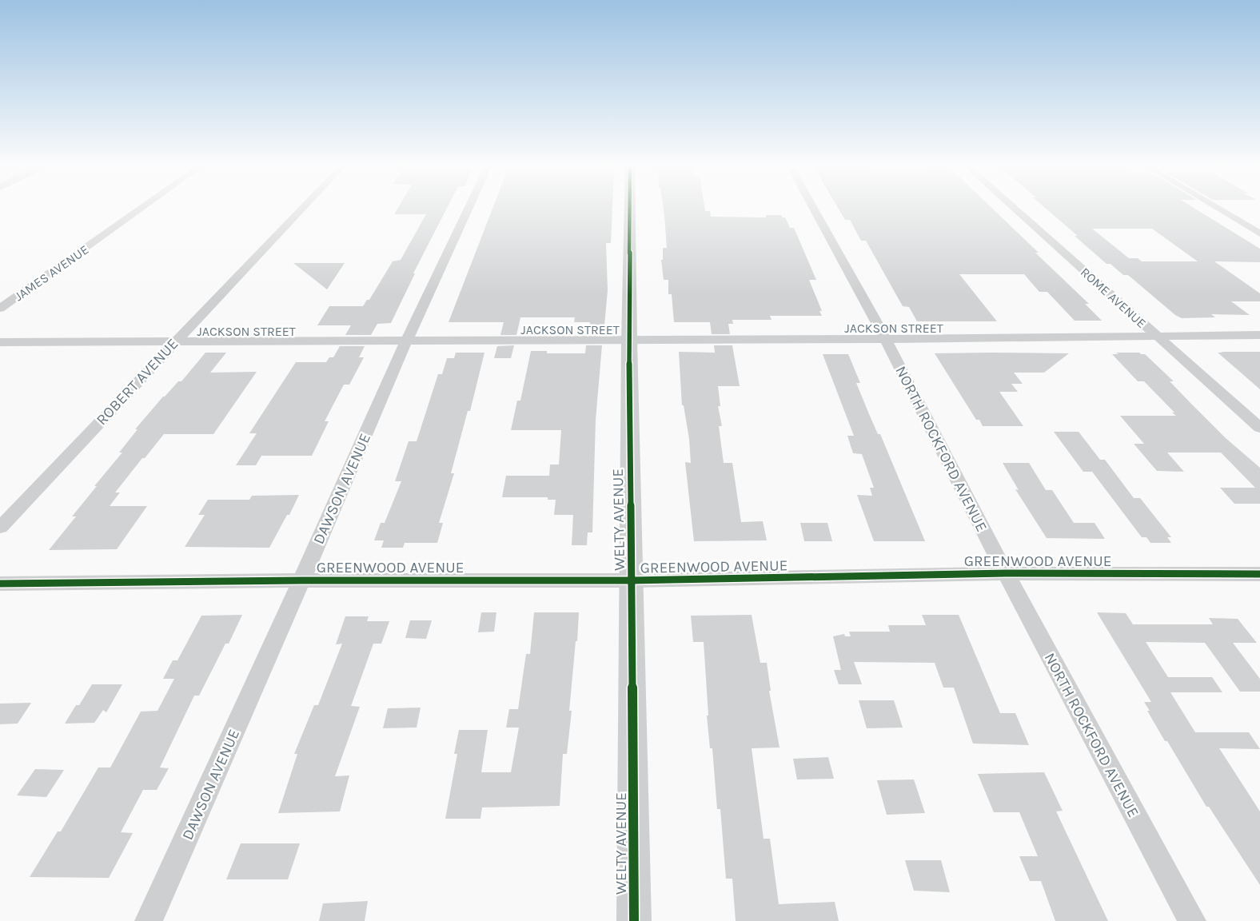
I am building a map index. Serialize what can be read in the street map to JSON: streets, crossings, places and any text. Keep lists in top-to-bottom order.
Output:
{
  "streets": {
    "street": [
      "JAMES AVENUE",
      "ROME AVENUE",
      "JACKSON STREET",
      "ROBERT AVENUE",
      "NORTH ROCKFORD AVENUE",
      "DAWSON AVENUE",
      "WELTY AVENUE",
      "GREENWOOD AVENUE"
    ]
  },
  "crossings": [
    ["ROME AVENUE", "JACKSON STREET"],
    ["JACKSON STREET", "ROBERT AVENUE"],
    ["JACKSON STREET", "NORTH ROCKFORD AVENUE"],
    ["JACKSON STREET", "DAWSON AVENUE"],
    ["JACKSON STREET", "WELTY AVENUE"],
    ["NORTH ROCKFORD AVENUE", "GREENWOOD AVENUE"],
    ["DAWSON AVENUE", "GREENWOOD AVENUE"],
    ["WELTY AVENUE", "GREENWOOD AVENUE"]
  ]
}
